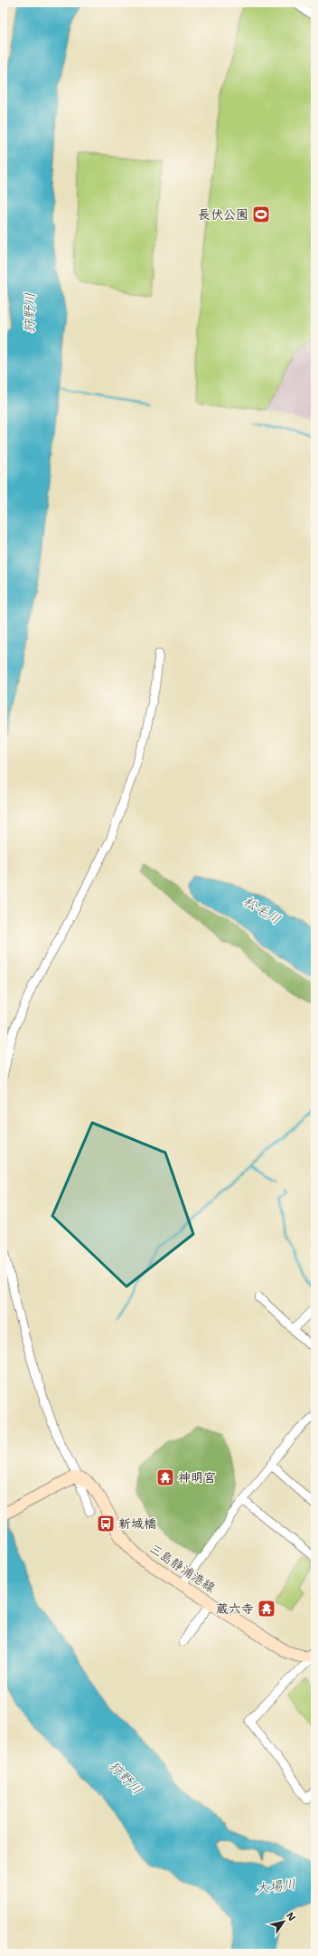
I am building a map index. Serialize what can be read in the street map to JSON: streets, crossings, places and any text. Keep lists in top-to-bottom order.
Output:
{
  "streets": {
    "main road": ["三島静浦港線"]
  },
  "water": ["狩野川", "松毛川", "大場川"],
  "places": {
    "sports": ["長伏公園"],
    "temple": ["神明宮", "蔵六寺"],
    "bus stop": ["新城橋"]
  },
  "north": "top right"
}
